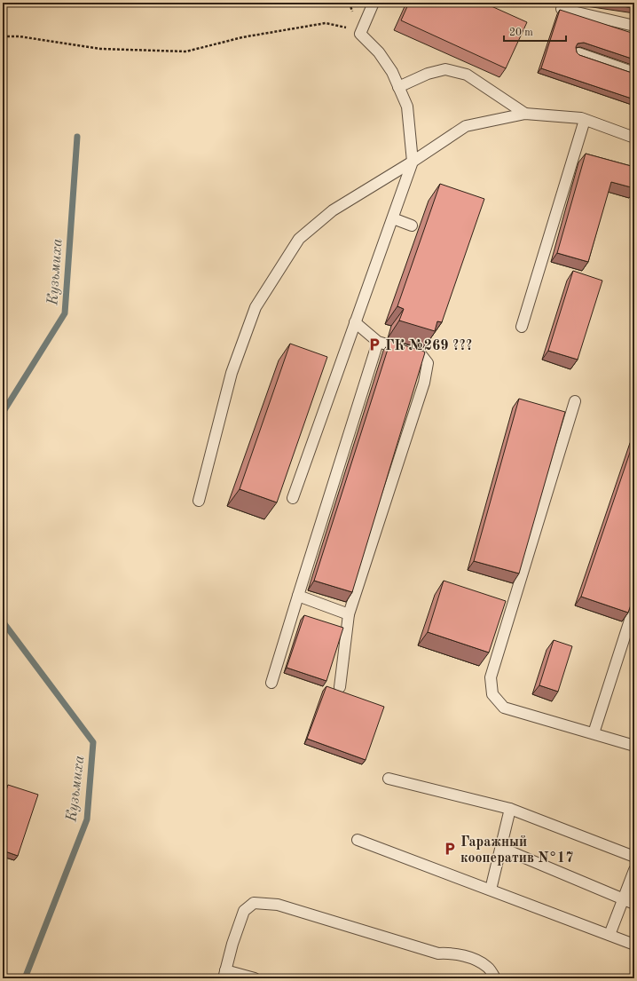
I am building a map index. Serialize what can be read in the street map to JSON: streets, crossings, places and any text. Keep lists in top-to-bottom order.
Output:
{
  "water": ["Кузьмиха"],
  "places": {
    "parking": ["ГК №269 ???", "Гаражный кооператив N°17"]
  },
  "scale_bar": "20 m"
}
